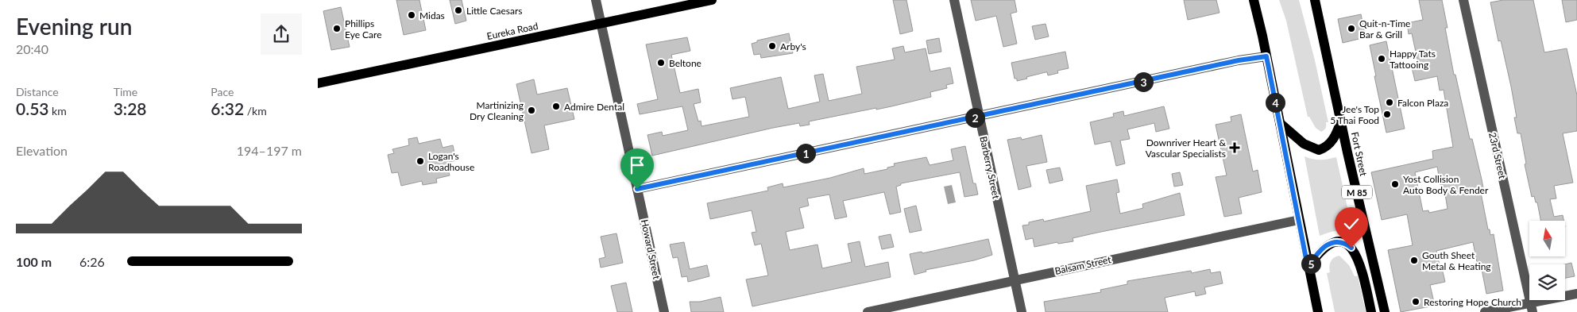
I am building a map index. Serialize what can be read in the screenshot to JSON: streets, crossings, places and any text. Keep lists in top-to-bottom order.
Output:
{
  "streets": {
    "main road": ["Eureka Road", "Fort Street", "M 85"],
    "street": [
      "23rd Street",
      "Barberry Street",
      "Howard Street",
      "Balsam Street"
    ]
  },
  "crossings": [
    ["Eureka Road", "Howard Street"],
    ["Barberry Street", "Balsam Street"]
  ],
  "places": {
    "other": [
      "Little Caesars",
      "Midas",
      "Phillips Eye Care",
      "Quit-n-Time Bar & Grill",
      "Arby's",
      "Happy Tats Tattooing",
      "Beltone",
      "Falcon Plaza",
      "Admire Dental",
      "Martinizing Dry Cleaning",
      "Jee's Top 5 Thai Food",
      "Logan's Roadhouse",
      "Yost Collision Auto Body & Fender",
      "Gouth Sheet Metal & Heating",
      "Restoring Hope Church"
    ],
    "health": ["Downriver Heart & Vascular Specialists"]
  },
  "north": "top",
  "page": {
    "heading": ["Evening run", "20:40"],
    "stats": [
      ["Distance", "0.53 km"],
      ["Time", "3:28"],
      ["Pace", "6:32 /km"]
    ],
    "pins": [
      "3",
      "4",
      "2",
      "1",
      "5"
    ],
    "chart": ["Elevation", "194–197 m"],
    "list": [
      {
        "name": "100 m",
        "note": "6:26"
      }
    ]
  }
}
